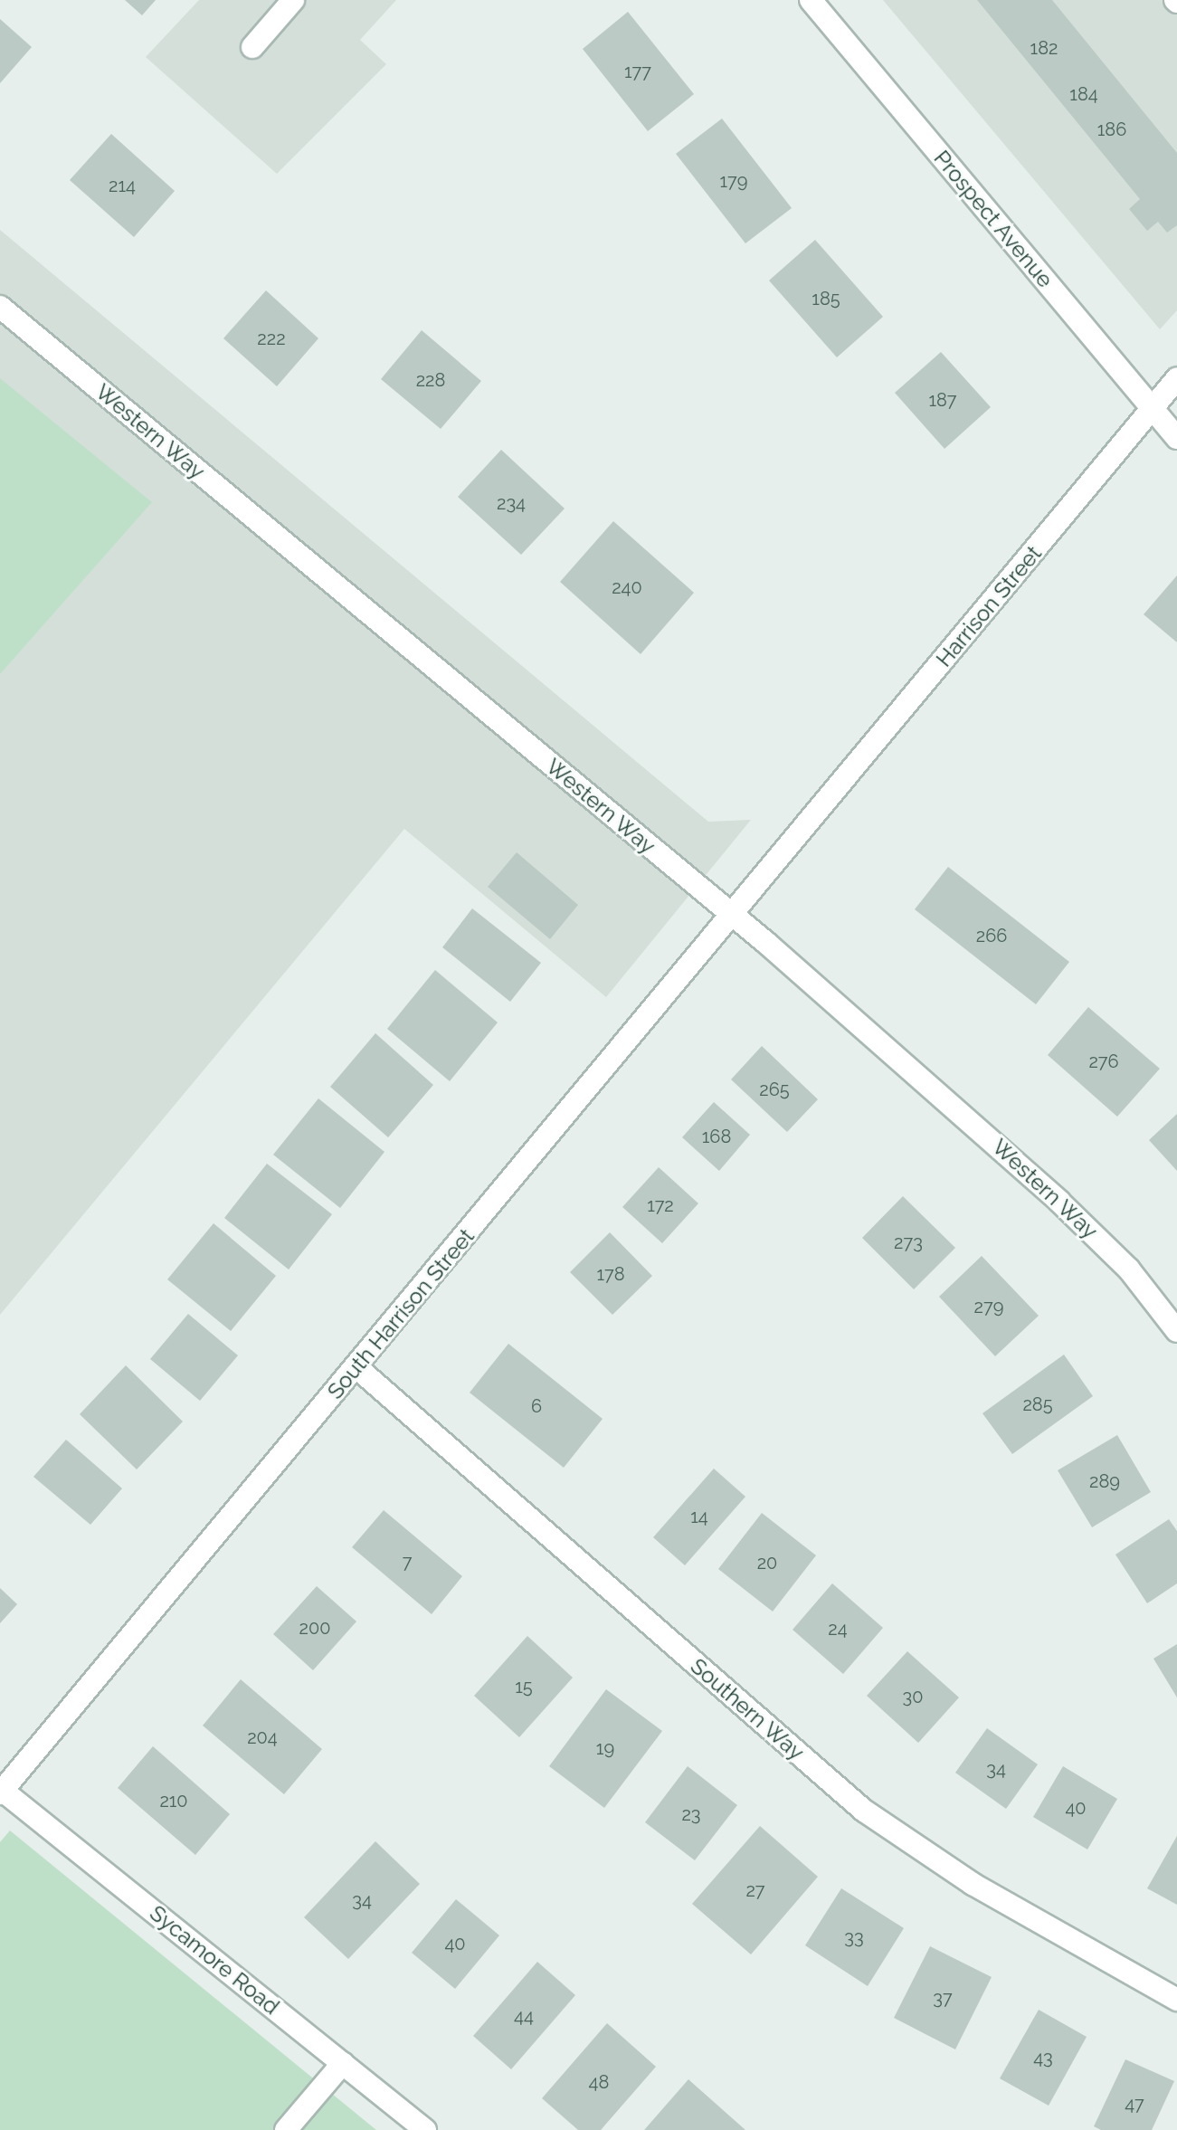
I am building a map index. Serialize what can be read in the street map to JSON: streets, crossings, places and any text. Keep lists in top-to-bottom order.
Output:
{
  "streets": {
    "street": [
      "Prospect Avenue",
      "Western Way",
      "Harrison Street",
      "South Harrison Street",
      "Southern Way",
      "Sycamore Road"
    ]
  },
  "crossings": [
    ["Prospect Avenue", "Harrison Street"],
    ["Western Way", "South Harrison Street"],
    ["Harrison Street", "South Harrison Street"],
    ["South Harrison Street", "Southern Way"],
    ["South Harrison Street", "Sycamore Road"]
  ],
  "house_numbers": [
    "182",
    "177",
    "184",
    "186",
    "179",
    "214",
    "185",
    "222",
    "228",
    "187",
    "234",
    "240",
    "266",
    "276",
    "265",
    "168",
    "172",
    "273",
    "178",
    "279",
    "285",
    "6",
    "289",
    "14",
    "7",
    "20",
    "200",
    "24",
    "15",
    "30",
    "204",
    "19",
    "34",
    "210",
    "40",
    "23",
    "27",
    "34",
    "33",
    "40",
    "37",
    "44",
    "43",
    "48",
    "47"
  ]
}
